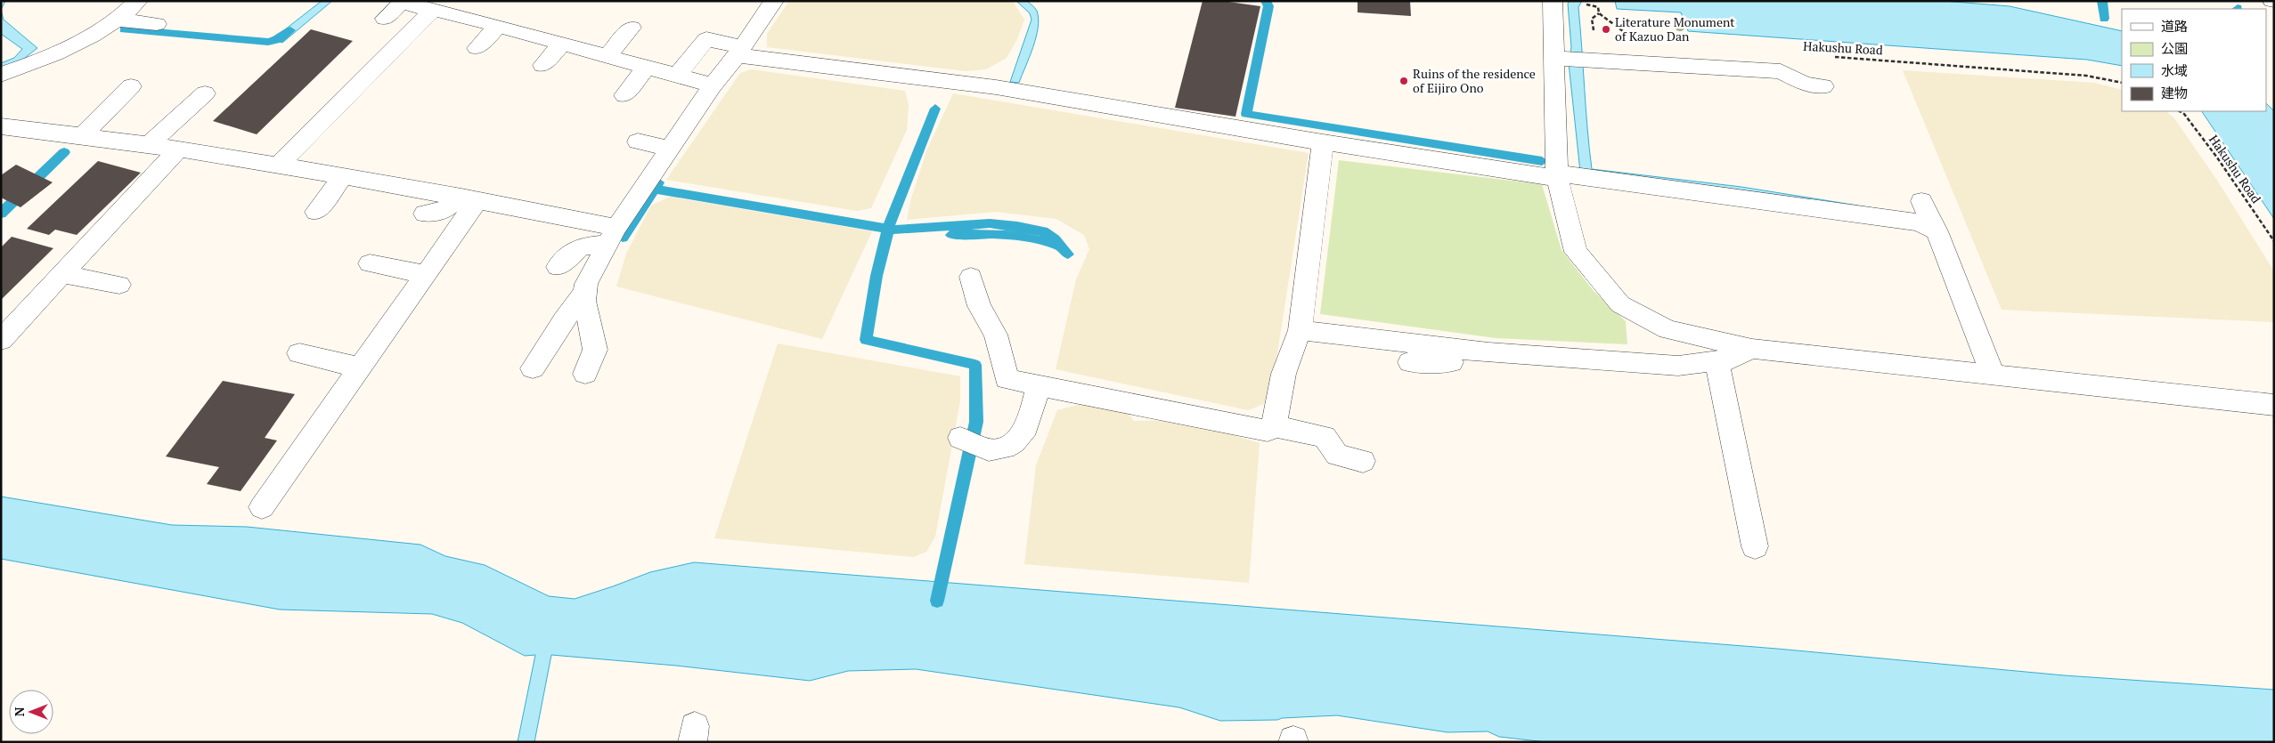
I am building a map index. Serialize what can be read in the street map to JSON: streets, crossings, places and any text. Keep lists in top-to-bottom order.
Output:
{
  "streets": {
    "path": ["Hakushu Road"]
  },
  "places": ["Literature Monument of Kazuo Dan", "Ruins of the residence of Eijiro Ono"],
  "legend": [
    "道路",
    "公園",
    "水域",
    "建物"
  ],
  "north": "left"
}
